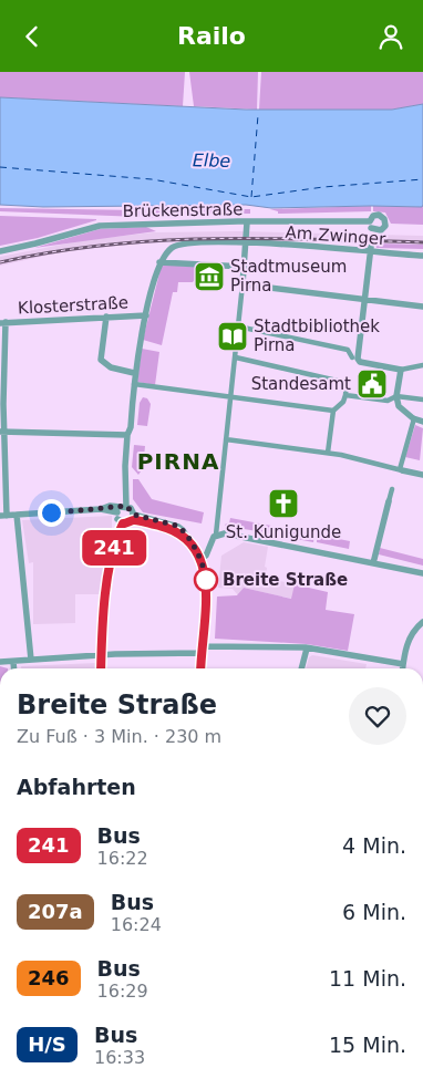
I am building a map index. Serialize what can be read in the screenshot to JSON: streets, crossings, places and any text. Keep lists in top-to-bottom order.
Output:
{
  "streets": {
    "street": ["Brückenstraße", "Am Zwinger", "Klosterstraße"]
  },
  "districts": ["PIRNA"],
  "water": ["Elbe"],
  "places": {
    "museum": ["Stadtmuseum Pirna"],
    "library": ["Stadtbibliothek Pirna"],
    "public building": ["Standesamt"],
    "church": ["St. Kunigunde"],
    "other": ["Breite Straße"]
  },
  "lines": ["bus line 241"],
  "page": {
    "header": "Railo",
    "on_map": "241",
    "heading": [
      ["Breite Straße", "Zu Fuß · 3 Min. · 230 m"],
      "Abfahrten"
    ],
    "list": [
      {
        "mark": "241",
        "name": "Bus",
        "note": "16:22",
        "value": "4 Min."
      },
      {
        "mark": "207a",
        "name": "Bus",
        "note": "16:24",
        "value": "6 Min."
      },
      {
        "mark": "246",
        "name": "Bus",
        "note": "16:29",
        "value": "11 Min."
      },
      {
        "mark": "H/S",
        "name": "Bus",
        "note": "16:33",
        "value": "15 Min."
      }
    ]
  }
}
